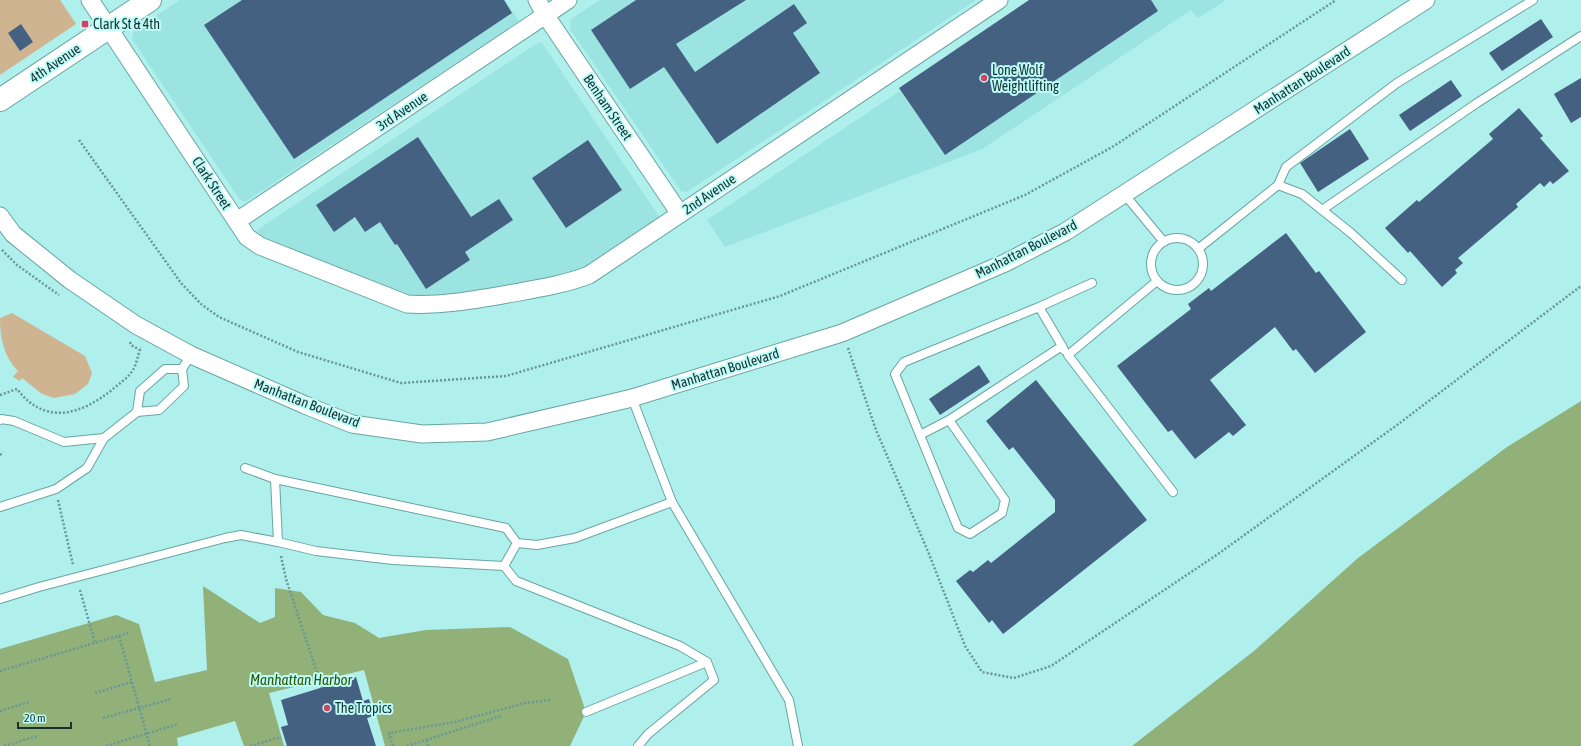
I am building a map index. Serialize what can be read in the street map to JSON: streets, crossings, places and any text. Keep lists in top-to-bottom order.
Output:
{
  "streets": {
    "street": [
      "4th Avenue",
      "Manhattan Boulevard",
      "Benham Street",
      "3rd Avenue",
      "Clark Street",
      "2nd Avenue"
    ]
  },
  "crossings": [
    ["4th Avenue", "Clark Street"],
    ["Benham Street", "3rd Avenue"],
    ["Benham Street", "2nd Avenue"],
    ["3rd Avenue", "Clark Street"],
    ["Clark Street", "2nd Avenue"]
  ],
  "water": ["Manhattan Harbor"],
  "places": {
    "transit": ["Clark St & 4th"],
    "other": ["Lone Wolf Weightlifting", "The Tropics"]
  },
  "scale_bar": "20 m"
}
